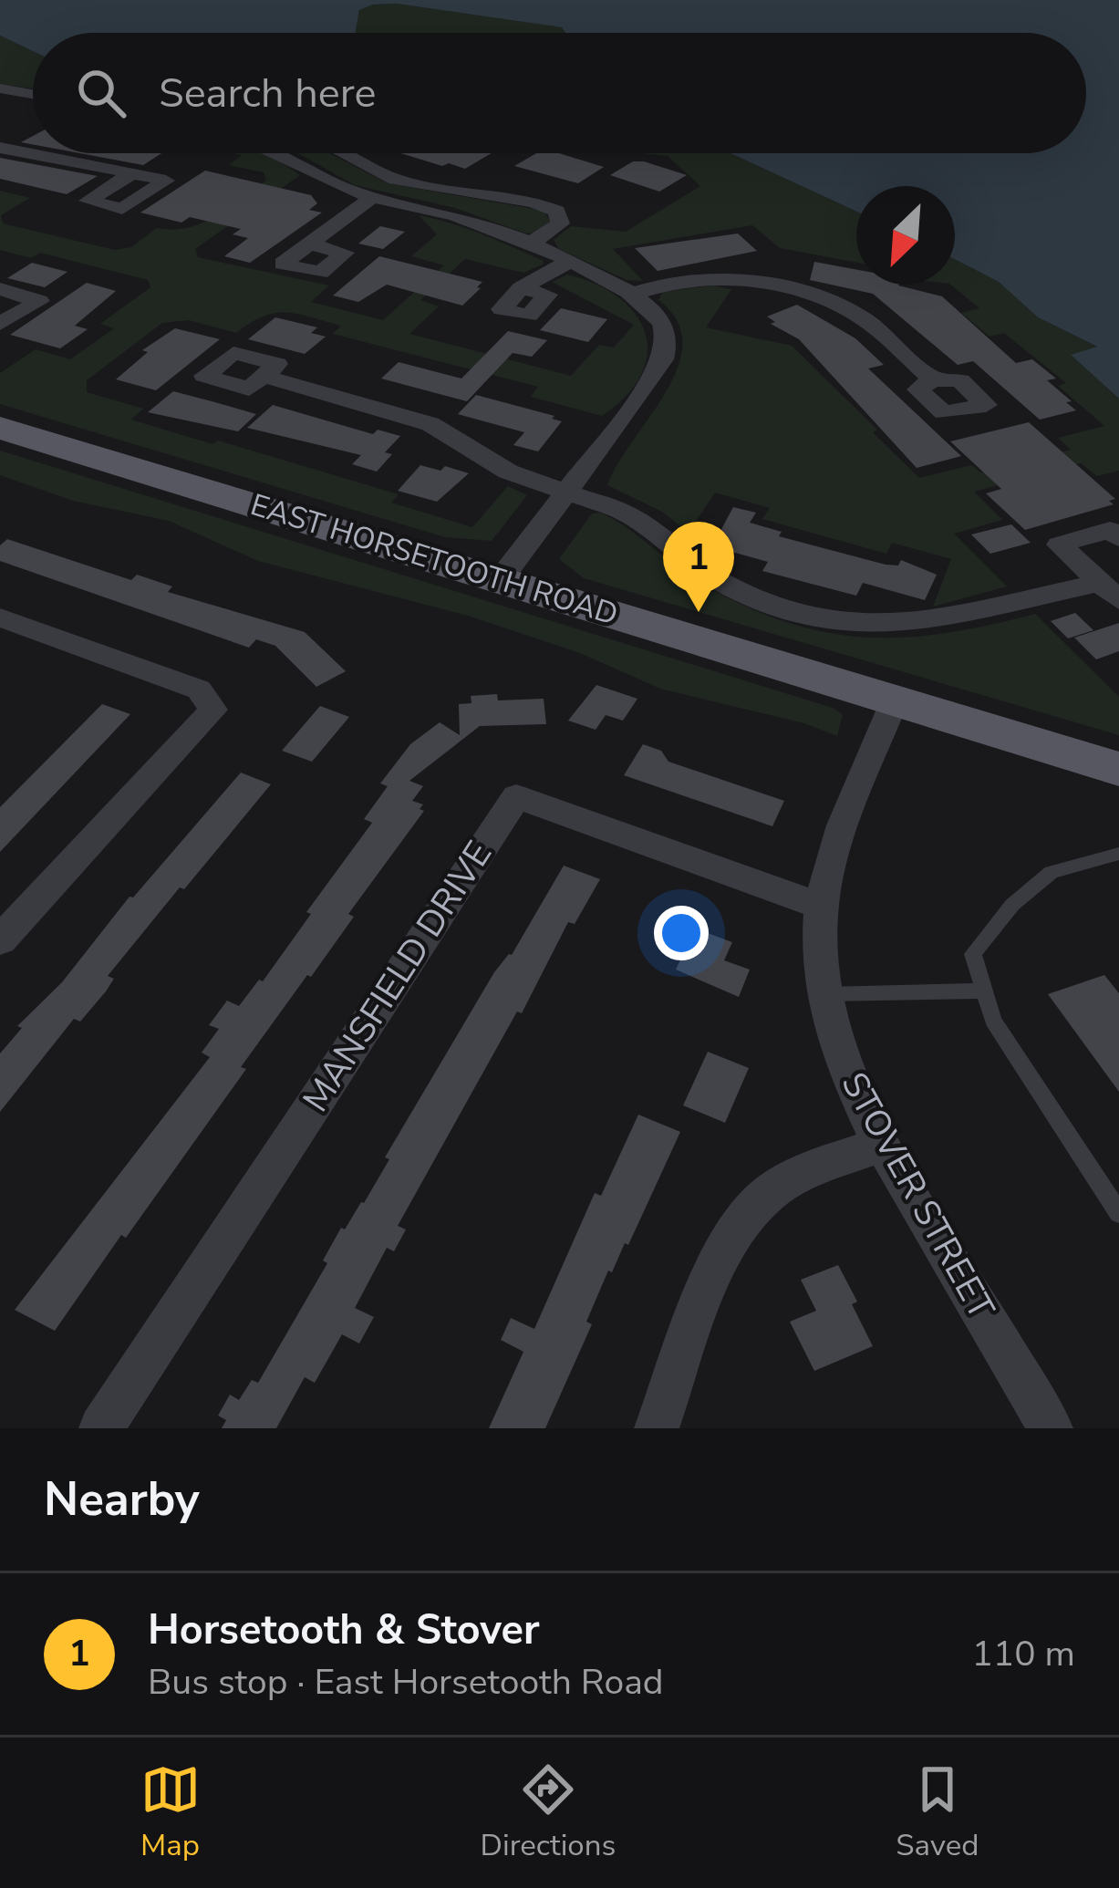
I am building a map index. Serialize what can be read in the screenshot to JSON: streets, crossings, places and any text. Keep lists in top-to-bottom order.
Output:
{
  "streets": {
    "main road": ["EAST HORSETOOTH ROAD"],
    "street": ["MANSFIELD DRIVE", "STOVER STREET"]
  },
  "crossings": [
    ["EAST HORSETOOTH ROAD", "STOVER STREET"],
    ["MANSFIELD DRIVE", "STOVER STREET"]
  ],
  "north": "bottom left",
  "page": {
    "search": "Search here",
    "pins": "1",
    "heading": "Nearby",
    "list": [
      {
        "mark": "1",
        "name": "Horsetooth & Stover",
        "note": "Bus stop · East Horsetooth Road",
        "value": "110 m"
      }
    ],
    "nav": ["Map", "Directions", "Saved"]
  }
}
